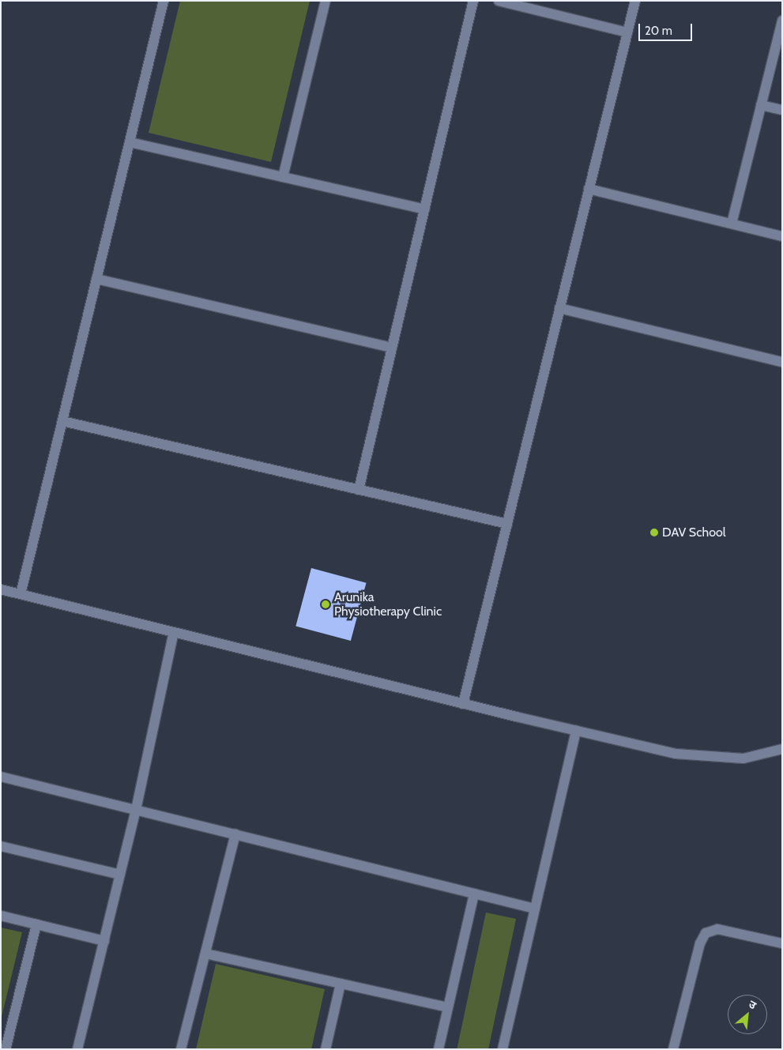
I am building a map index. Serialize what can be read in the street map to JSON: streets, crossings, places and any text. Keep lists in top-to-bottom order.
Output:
{
  "places": ["DAV School", "Arunika Physiotherapy Clinic"],
  "scale_bar": "20 m",
  "north": "top right"
}
